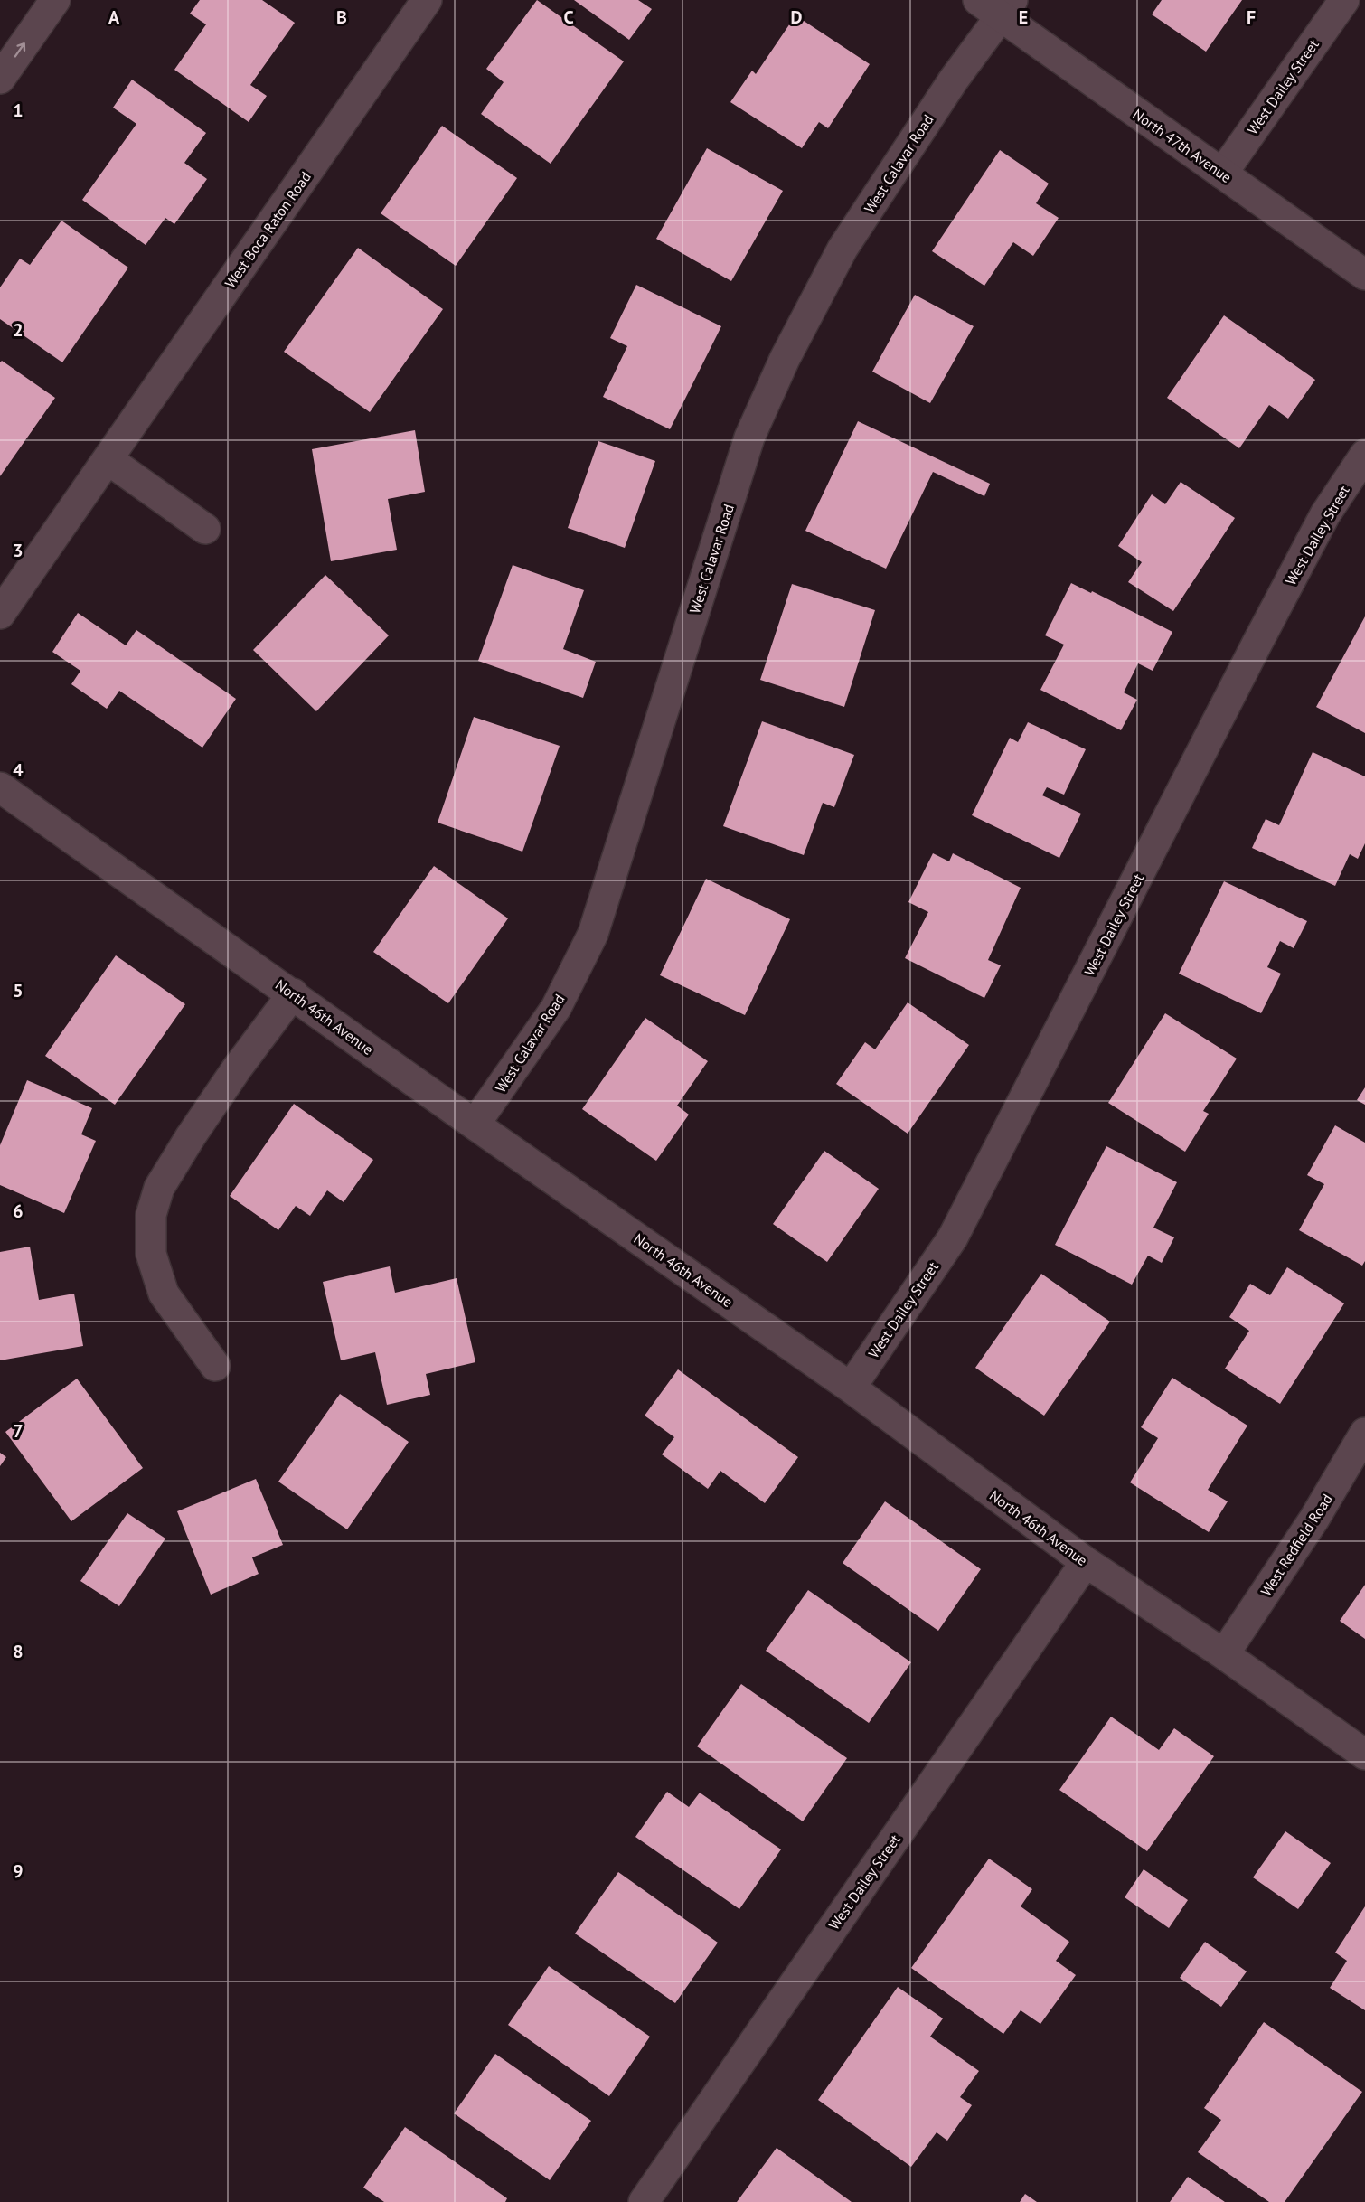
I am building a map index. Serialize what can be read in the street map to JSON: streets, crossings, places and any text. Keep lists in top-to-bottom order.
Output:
{
  "streets": {
    "street": [
      "West Dailey Street",
      "North 47th Avenue",
      "West Calavar Road",
      "West Boca Raton Road",
      "North 46th Avenue",
      "West Redfield Road"
    ]
  },
  "crossings": [
    ["West Dailey Street", "North 47th Avenue"],
    ["West Dailey Street", "North 46th Avenue"],
    ["North 47th Avenue", "West Calavar Road"],
    ["West Calavar Road", "North 46th Avenue"],
    ["North 46th Avenue", "West Redfield Road"]
  ],
  "grid": {
    "columns": [
      "A",
      "B",
      "C",
      "D",
      "E",
      "F"
    ],
    "rows": [
      "1",
      "2",
      "3",
      "4",
      "5",
      "6",
      "7",
      "8",
      "9"
    ]
  }
}
